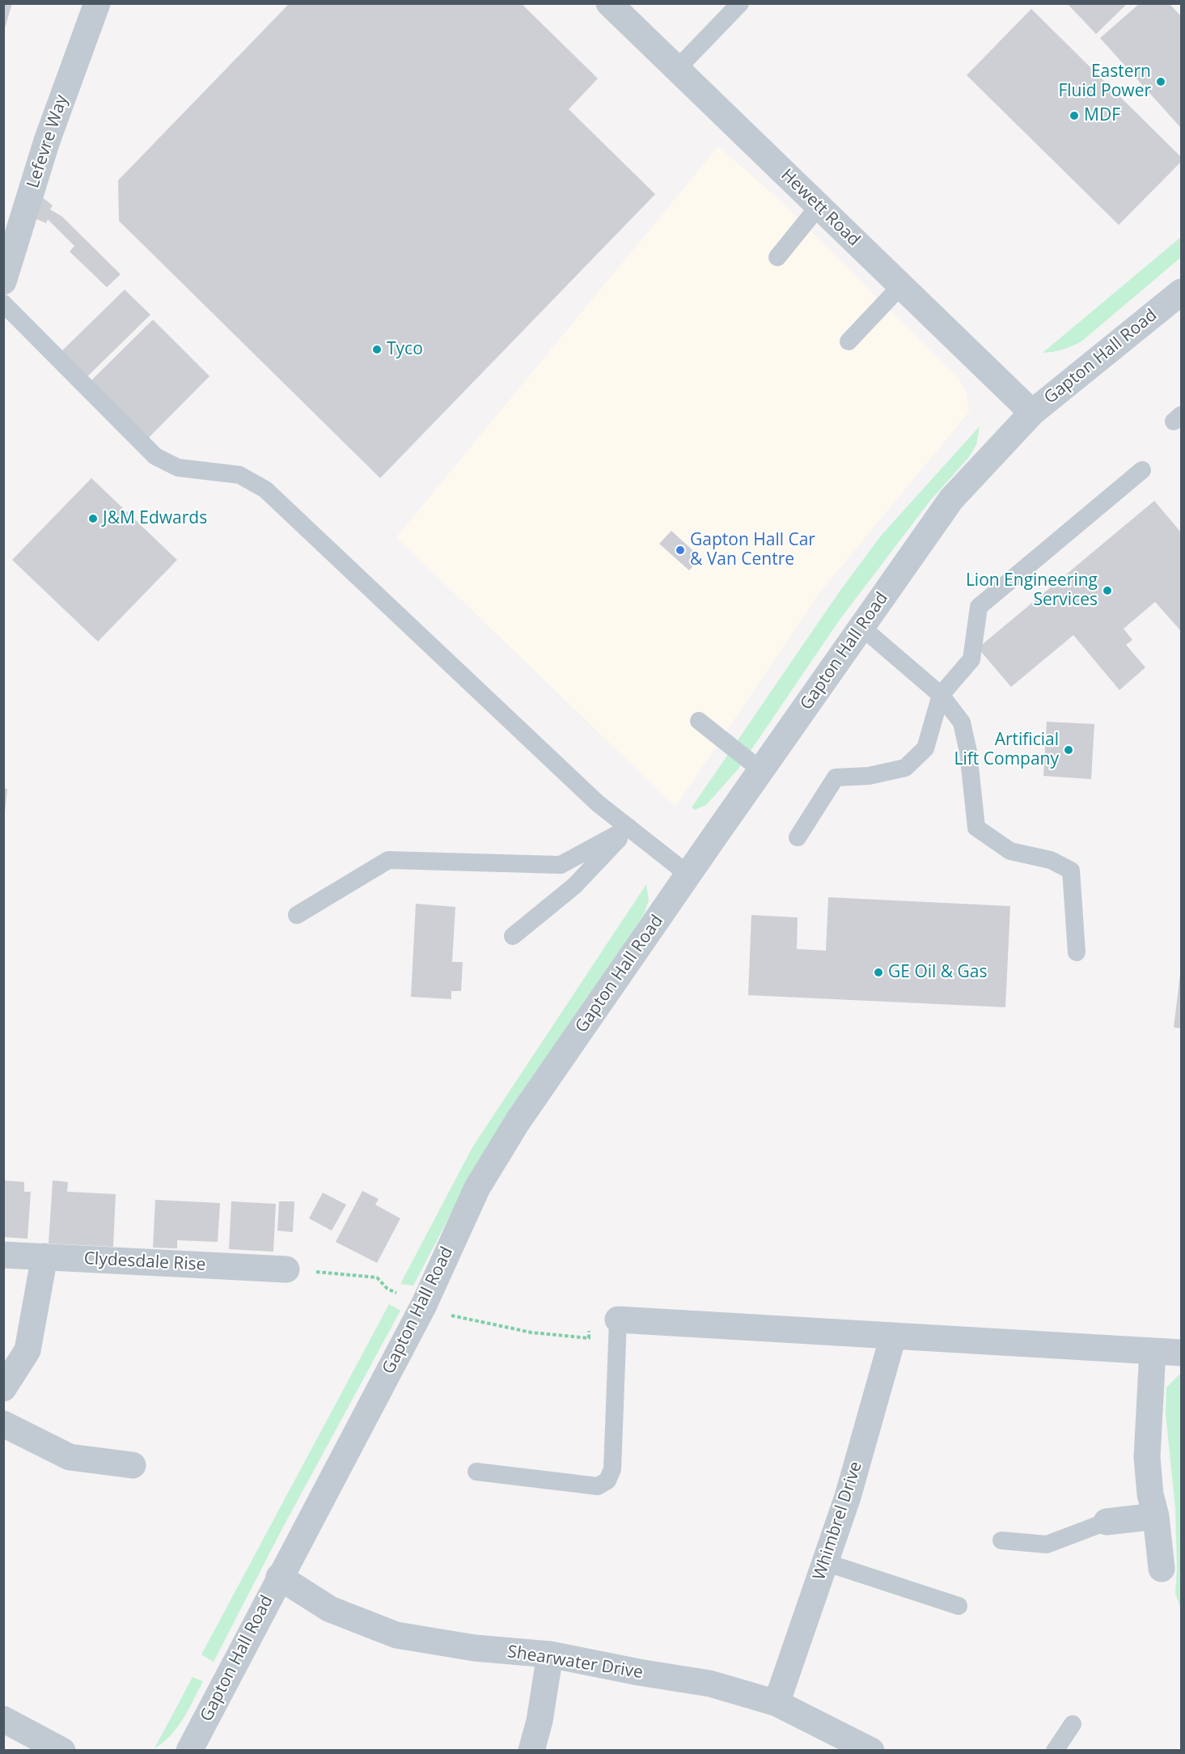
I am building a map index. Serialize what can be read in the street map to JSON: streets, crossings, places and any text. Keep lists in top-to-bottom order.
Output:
{
  "streets": {
    "street": [
      "Lefevre Way",
      "Hewett Road",
      "Gapton Hall Road",
      "Clydesdale Rise",
      "Whimbrel Drive",
      "Shearwater Drive"
    ]
  },
  "crossings": [
    ["Hewett Road", "Gapton Hall Road"],
    ["Gapton Hall Road", "Shearwater Drive"],
    ["Whimbrel Drive", "Shearwater Drive"]
  ],
  "places": [
    "Eastern Fluid Power",
    "MDF",
    "Tyco",
    "J&M Edwards",
    "Gapton Hall Car & Van Centre",
    "Lion Engineering Services",
    "Artificial Lift Company",
    "GE Oil & Gas"
  ]
}
